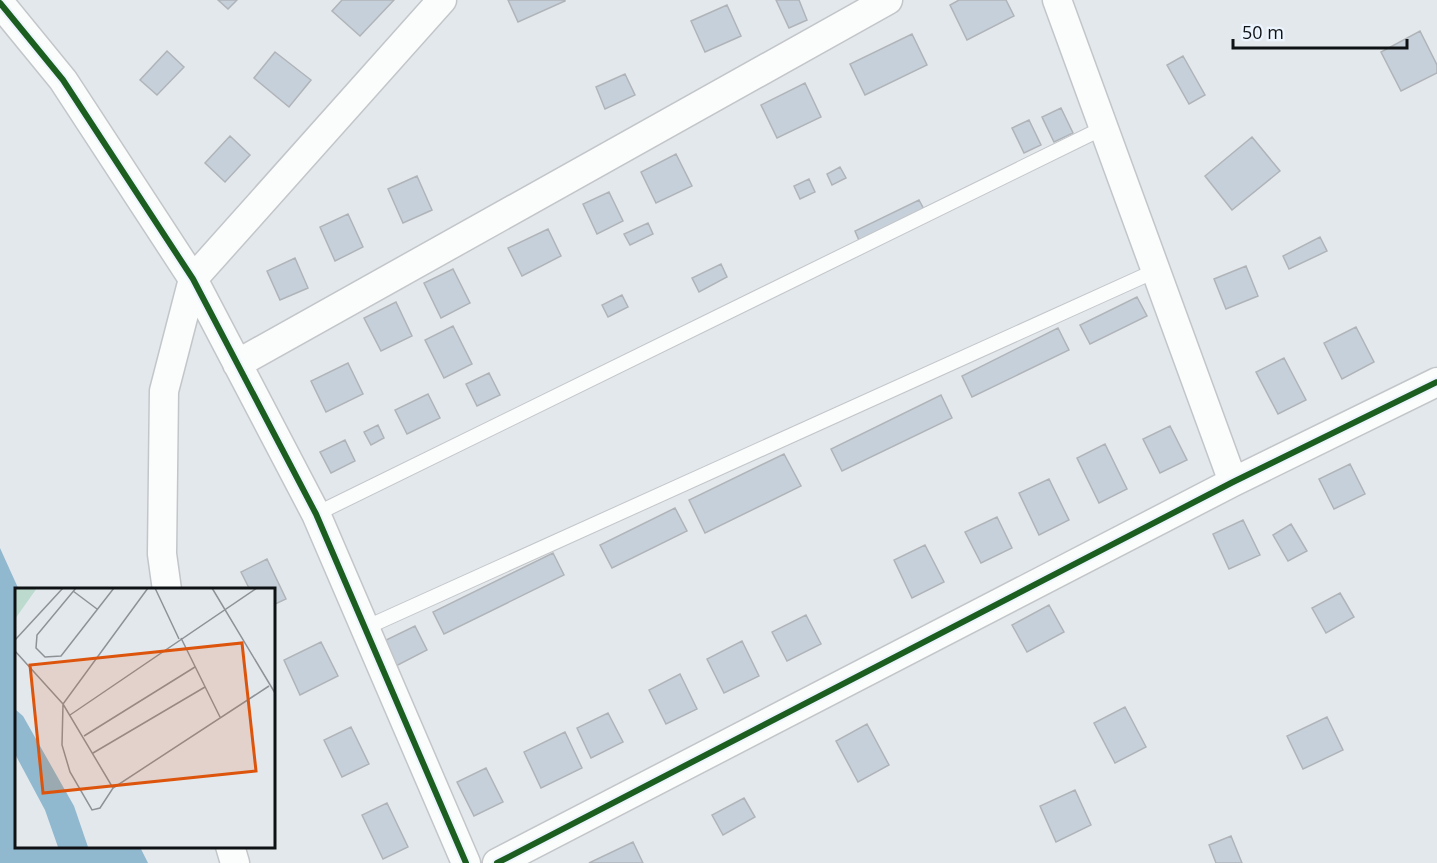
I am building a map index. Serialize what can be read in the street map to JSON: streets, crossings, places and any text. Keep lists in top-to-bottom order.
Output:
{
  "scale_bar": "50 m"
}
